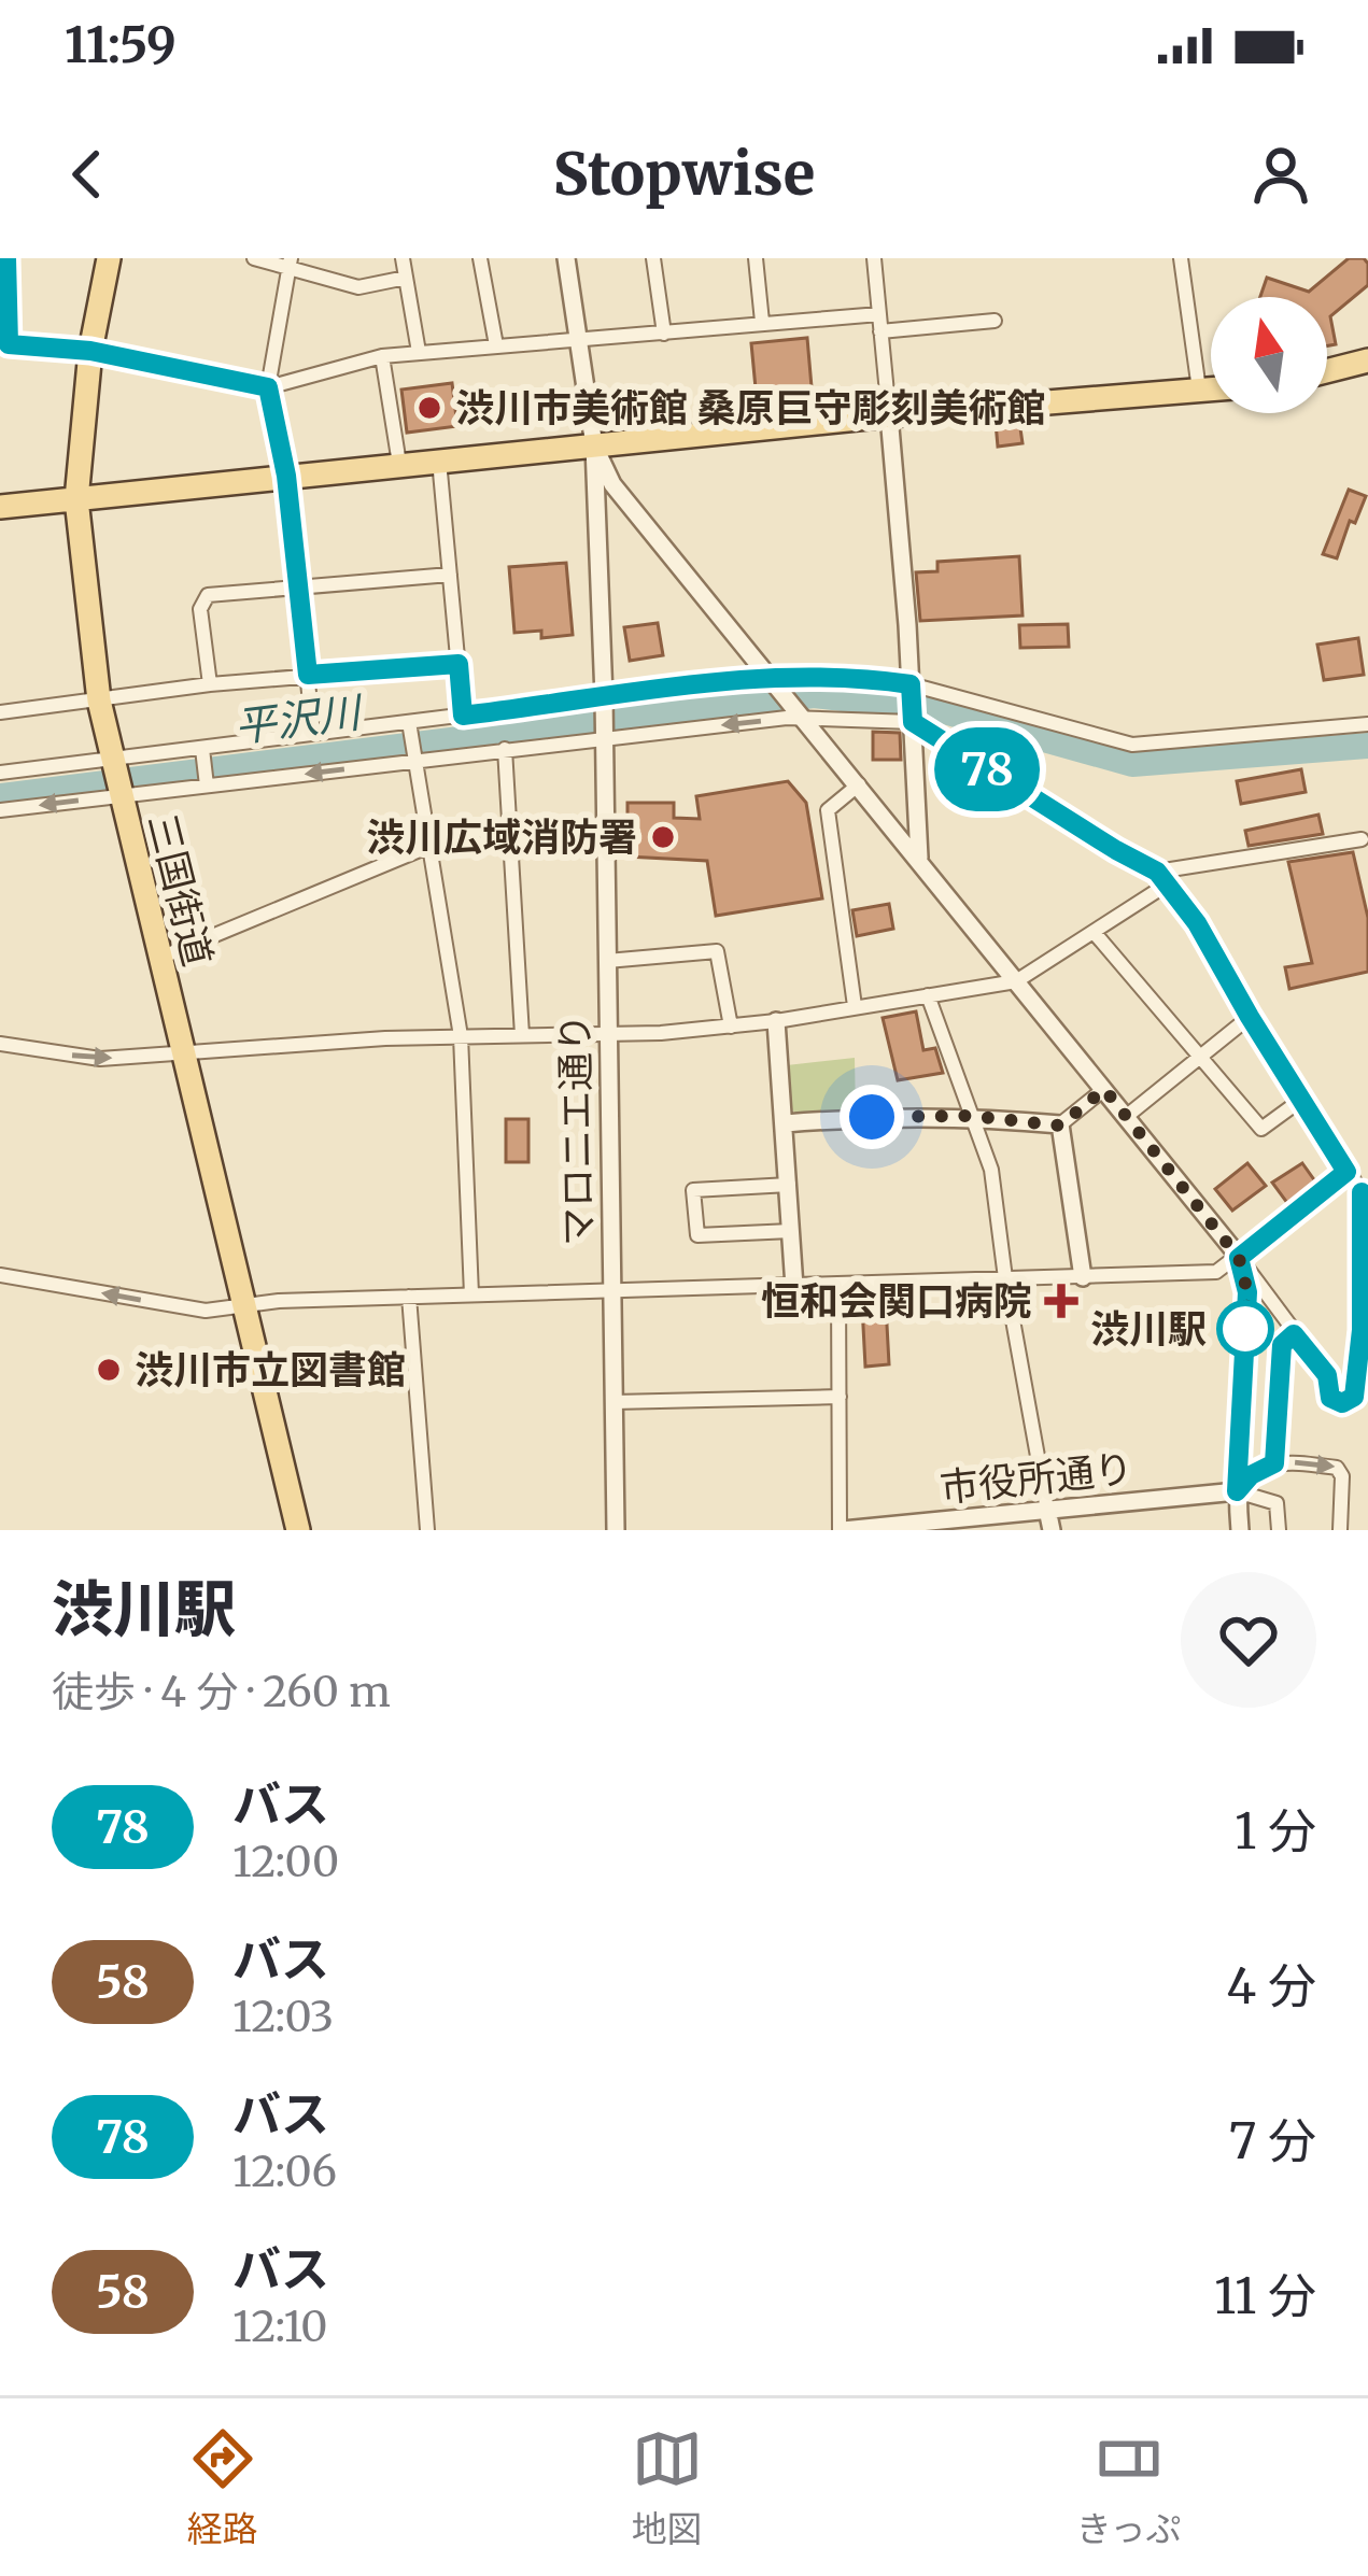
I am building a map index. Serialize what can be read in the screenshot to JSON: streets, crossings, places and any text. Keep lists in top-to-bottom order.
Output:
{
  "streets": {
    "main road": ["三国街道"],
    "street": ["マロニエ通り", "市役所通り"]
  },
  "water": ["平沢川"],
  "places": {
    "other": [
      "渋川市美術館 桑原巨守彫刻美術館",
      "渋川広域消防署",
      "渋川駅",
      "渋川市立図書館"
    ],
    "health": ["恒和会関口病院"]
  },
  "lines": ["bus line 78"],
  "north": "top",
  "page": {
    "status": "11:59",
    "header": "Stopwise",
    "on_map": "78",
    "heading": ["渋川駅", "徒歩 · 4 分 · 260 m"],
    "list": [
      {
        "mark": "78",
        "name": "バス",
        "note": "12:00",
        "value": "1 分"
      },
      {
        "mark": "58",
        "name": "バス",
        "note": "12:03",
        "value": "4 分"
      },
      {
        "mark": "78",
        "name": "バス",
        "note": "12:06",
        "value": "7 分"
      },
      {
        "mark": "58",
        "name": "バス",
        "note": "12:10",
        "value": "11 分"
      }
    ],
    "tabs": ["経路", "地図", "きっぷ"]
  }
}
